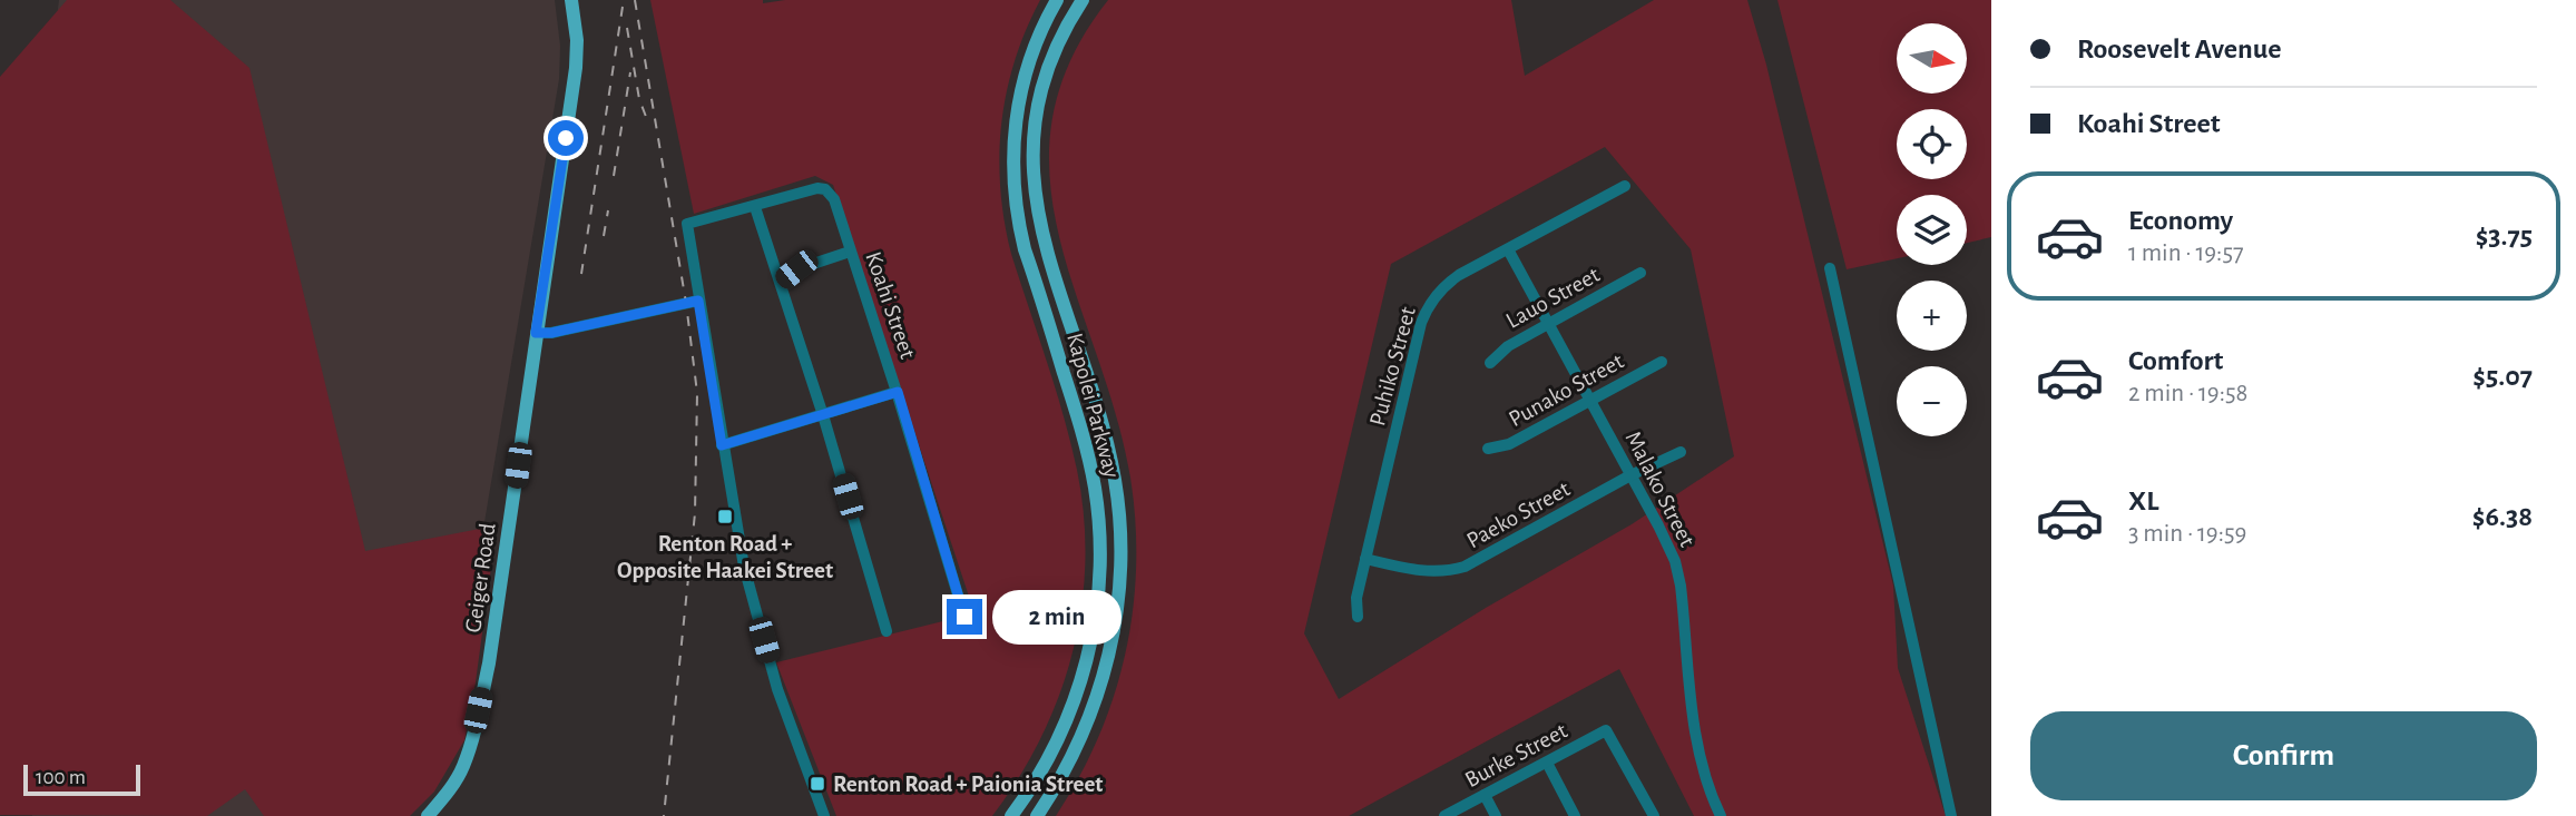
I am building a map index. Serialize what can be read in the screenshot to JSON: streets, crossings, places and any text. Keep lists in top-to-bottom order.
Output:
{
  "streets": {
    "main road": ["Kapolei Parkway", "Geiger Road"],
    "street": [
      "Lauo Street",
      "Koahi Street",
      "Puhiko Street",
      "Punako Street",
      "Malako Street",
      "Paeko Street",
      "Burke Street"
    ]
  },
  "crossings": [
    ["Lauo Street", "Malako Street"],
    ["Puhiko Street", "Malako Street"],
    ["Puhiko Street", "Paeko Street"],
    ["Punako Street", "Malako Street"],
    ["Malako Street", "Paeko Street"]
  ],
  "places": {
    "transit": ["Renton Road + Opposite Haakei Street", "Renton Road + Paionia Street"]
  },
  "scale_bar": "100 m",
  "north": "right",
  "page": {
    "banner": ["Roosevelt Avenue", "Koahi Street"],
    "map_buttons": ["+", "−"],
    "list": [
      {
        "name": "Economy",
        "note": "1 min · 19:57",
        "value": "$3.75"
      },
      {
        "name": "Comfort",
        "note": "2 min · 19:58",
        "value": "$5.07"
      },
      {
        "name": "XL",
        "note": "3 min · 19:59",
        "value": "$6.38"
      }
    ],
    "bubble": "2 min",
    "buttons": "Confirm",
    "scale": "100 m"
  }
}
